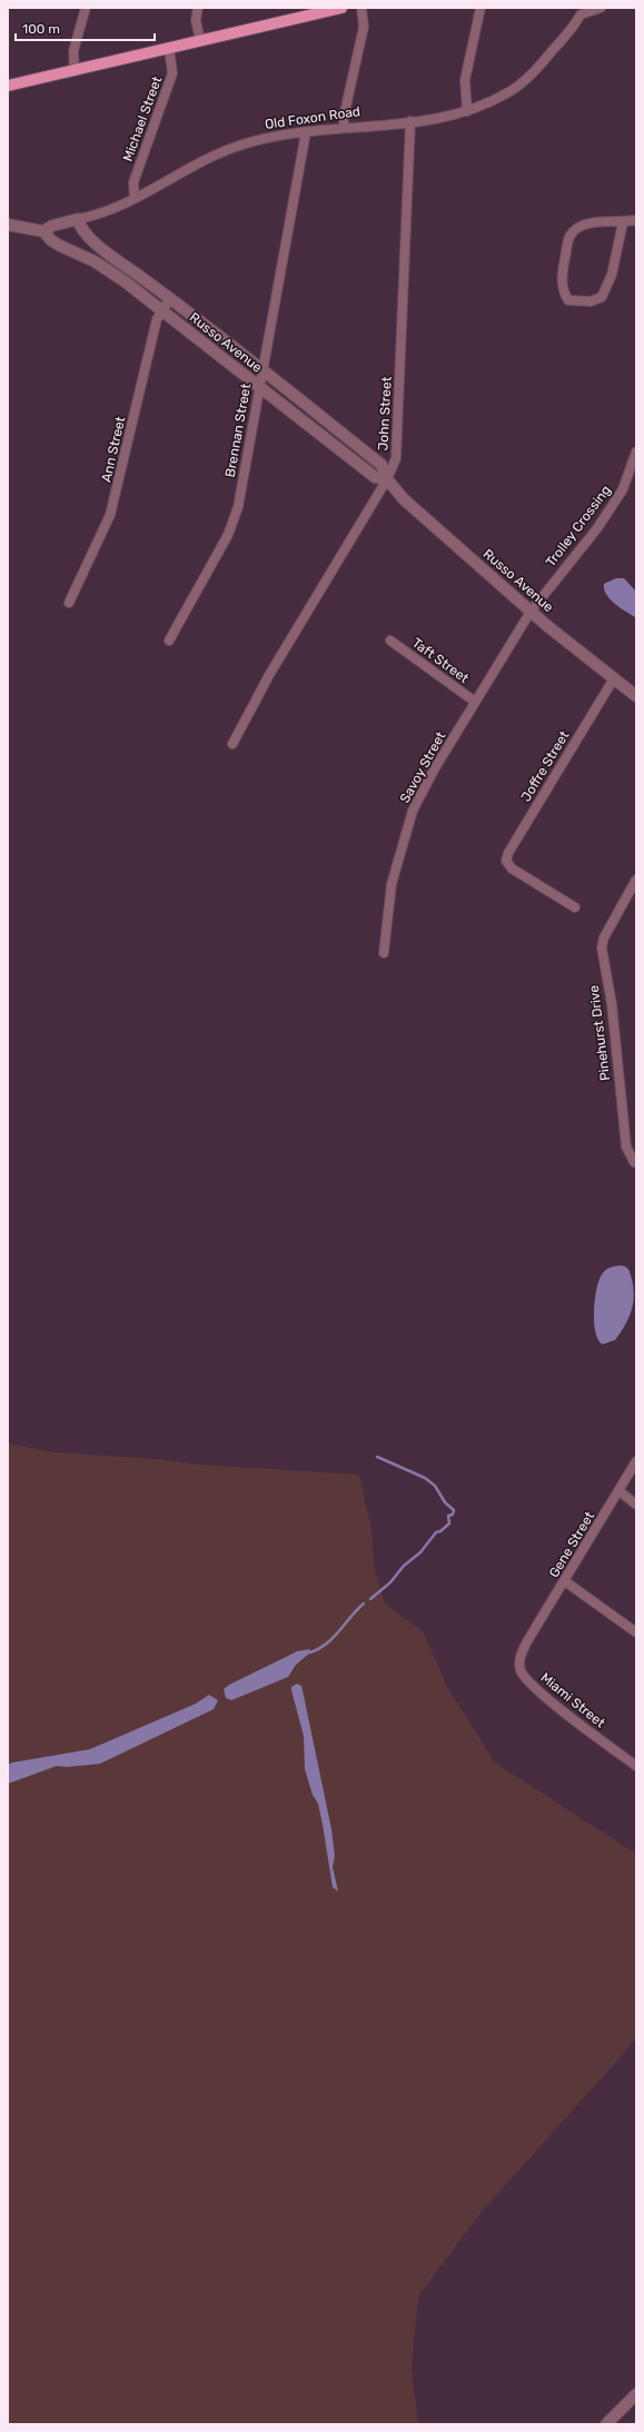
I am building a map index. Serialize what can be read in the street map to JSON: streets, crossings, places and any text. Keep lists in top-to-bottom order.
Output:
{
  "streets": {
    "street": [
      "Old Foxon Road",
      "Michael Street",
      "Russo Avenue",
      "John Street",
      "Brennan Street",
      "Ann Street",
      "Trolley Crossing",
      "Taft Street",
      "Joffre Street",
      "Savoy Street",
      "Pinehurst Drive",
      "Gene Street",
      "Miami Street"
    ]
  },
  "crossings": [
    ["Old Foxon Road", "Michael Street"],
    ["Old Foxon Road", "Russo Avenue"],
    ["Old Foxon Road", "John Street"],
    ["Old Foxon Road", "Brennan Street"],
    ["Russo Avenue", "John Street"],
    ["Russo Avenue", "Brennan Street"],
    ["Russo Avenue", "Ann Street"],
    ["Russo Avenue", "Trolley Crossing"],
    ["Russo Avenue", "Joffre Street"],
    ["Russo Avenue", "Savoy Street"],
    ["Trolley Crossing", "Savoy Street"],
    ["Taft Street", "Savoy Street"],
    ["Gene Street", "Miami Street"]
  ],
  "scale_bar": "100 m"
}
